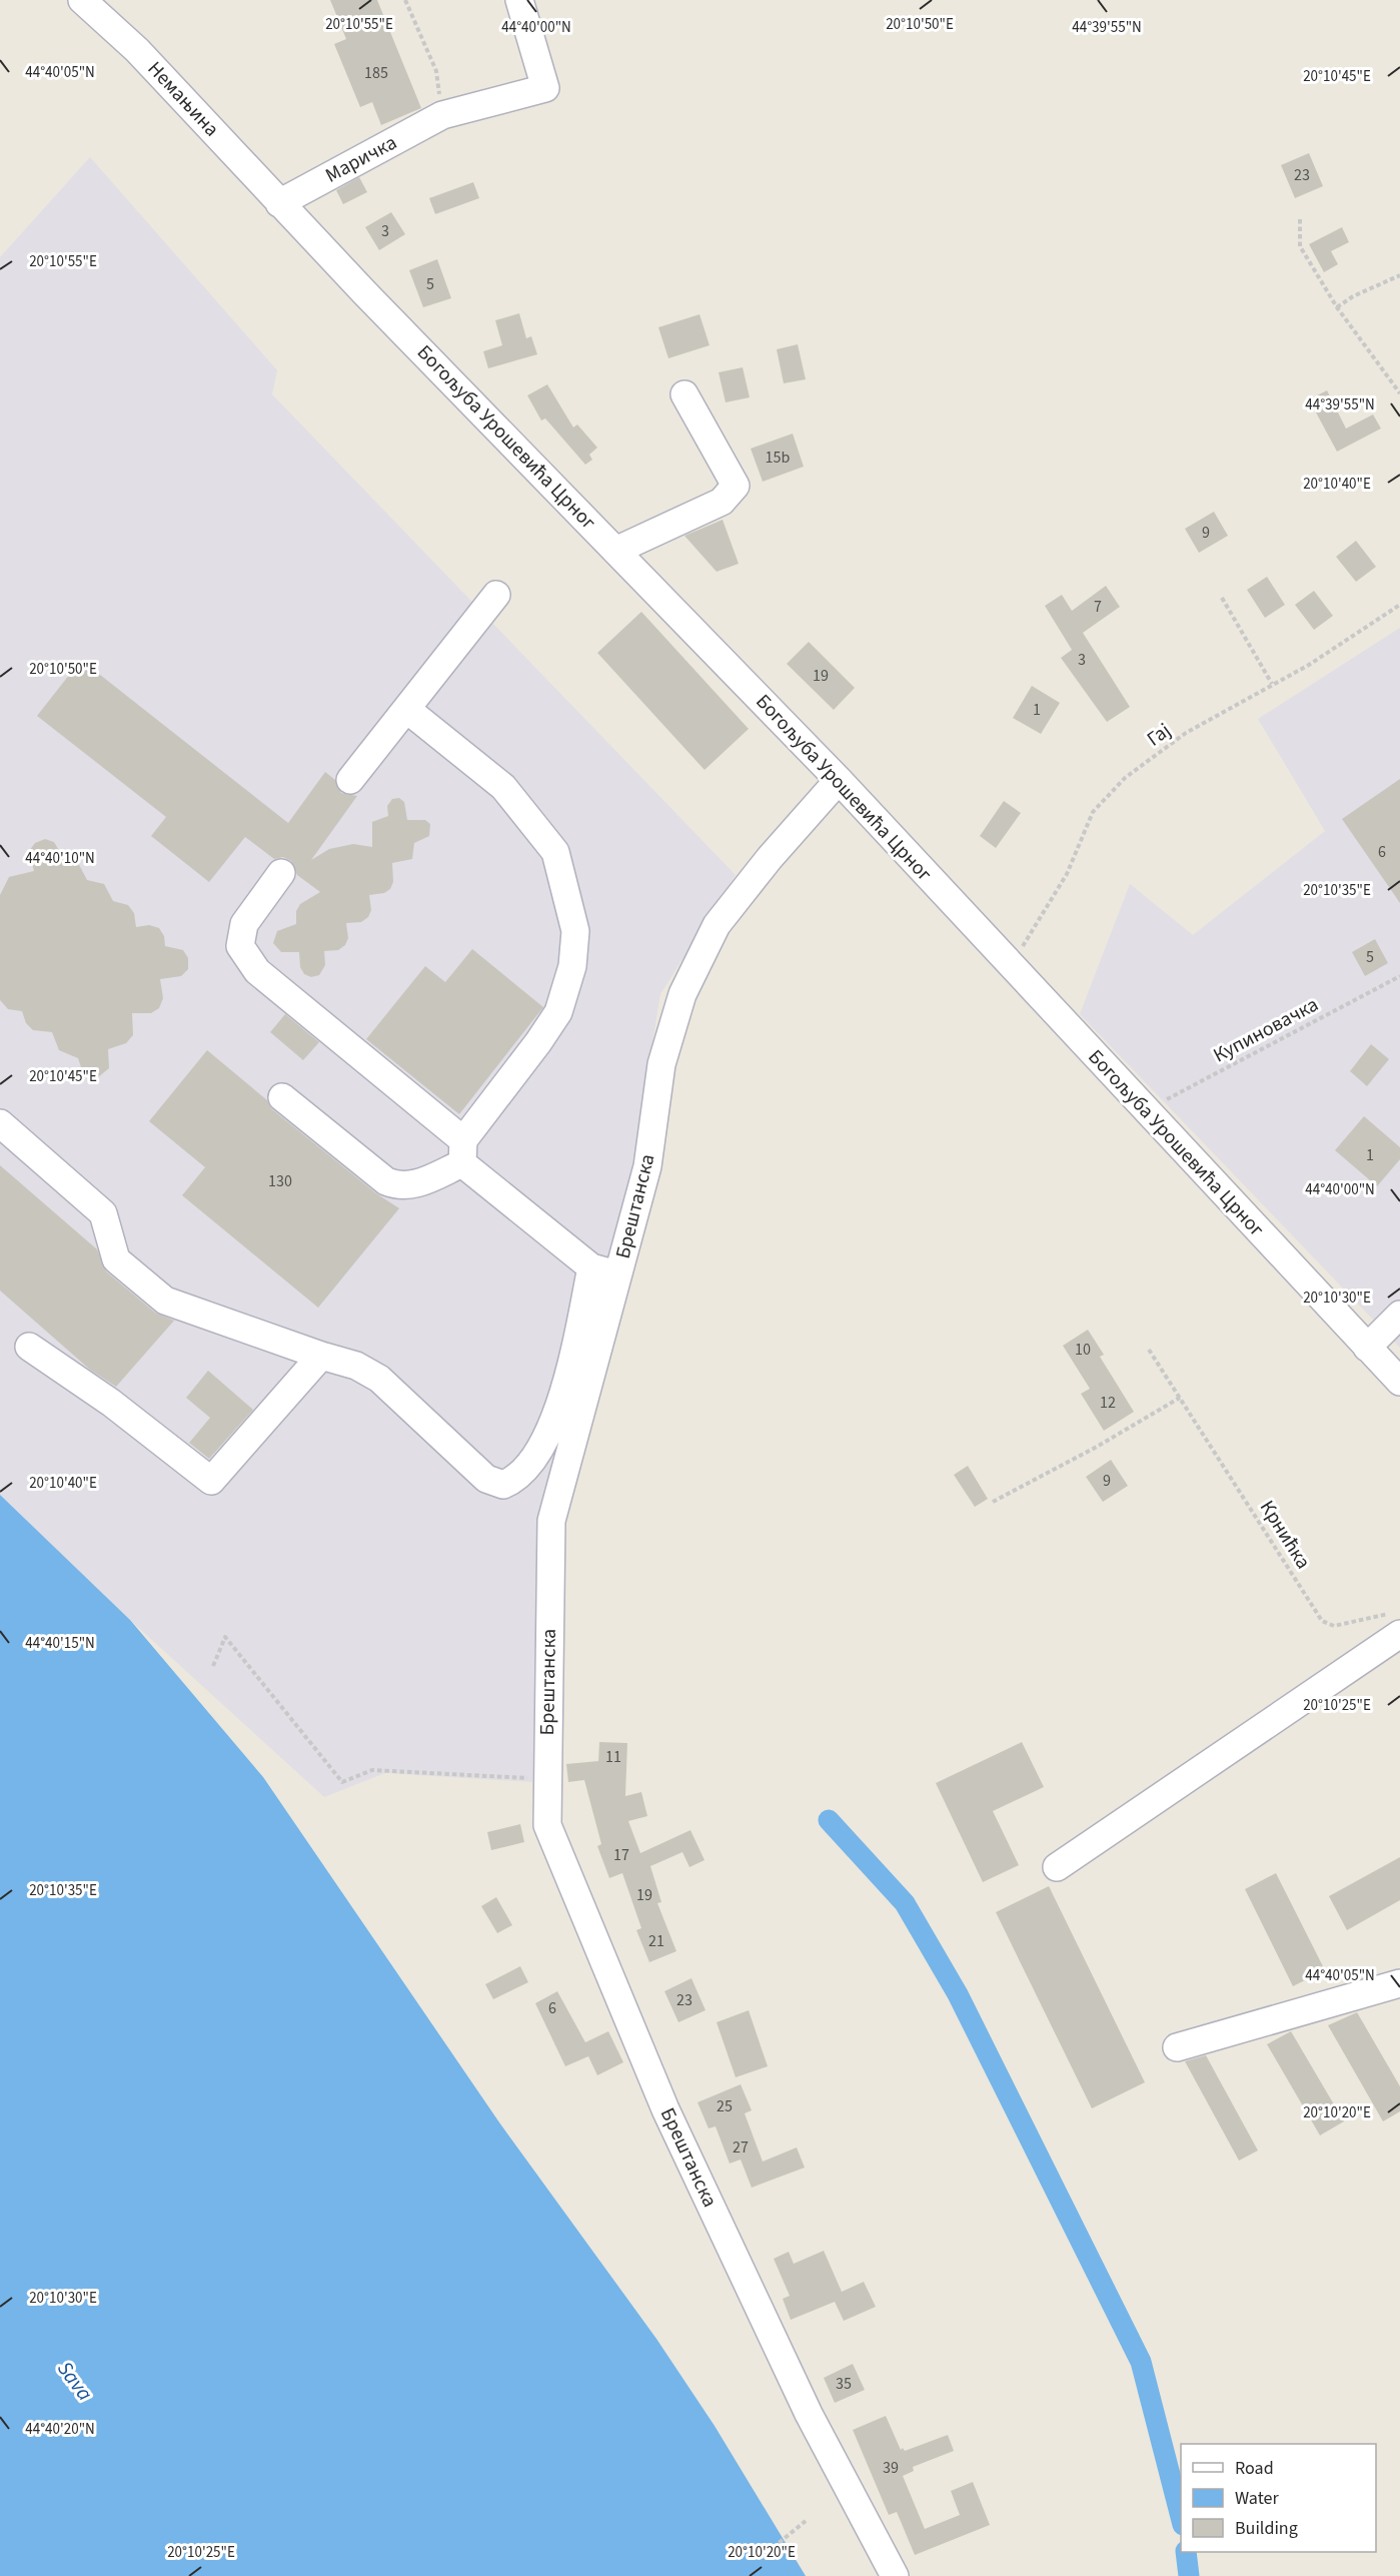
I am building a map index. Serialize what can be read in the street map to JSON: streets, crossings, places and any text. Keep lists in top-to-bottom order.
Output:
{
  "streets": {
    "street": [
      "Немањина",
      "Маричка",
      "Богољуба Урошевића Црног",
      "Брештанска"
    ],
    "path": ["Гај", "Купиновачка", "Крнићка"]
  },
  "crossings": [
    ["Немањина", "Маричка"],
    ["Немањина", "Богољуба Урошевића Црног"],
    ["Маричка", "Богољуба Урошевића Црног"],
    ["Богољуба Урошевића Црног", "Гај"],
    ["Богољуба Урошевића Црног", "Купиновачка"],
    ["Богољуба Урошевића Црног", "Брештанска"]
  ],
  "water": ["Sava"],
  "house_numbers": [
    "185",
    "23",
    "3",
    "5",
    "15b",
    "9",
    "7",
    "3",
    "19",
    "1",
    "6",
    "5",
    "1",
    "130",
    "10",
    "12",
    "9",
    "11",
    "17",
    "19",
    "21",
    "23",
    "6",
    "25",
    "27",
    "35",
    "39"
  ],
  "legend": ["Road", "Water", "Building"],
  "coordinates": [
    "20°10'55\"E",
    "20°10'50\"E",
    "44°40'00\"N",
    "44°39'55\"N",
    "44°40'05\"N",
    "20°10'45\"E",
    "20°10'40\"E",
    "44°40'10\"N",
    "20°10'35\"E",
    "20°10'30\"E",
    "44°40'15\"N",
    "20°10'25\"E",
    "20°10'20\"E",
    "44°40'20\"N"
  ]
}
